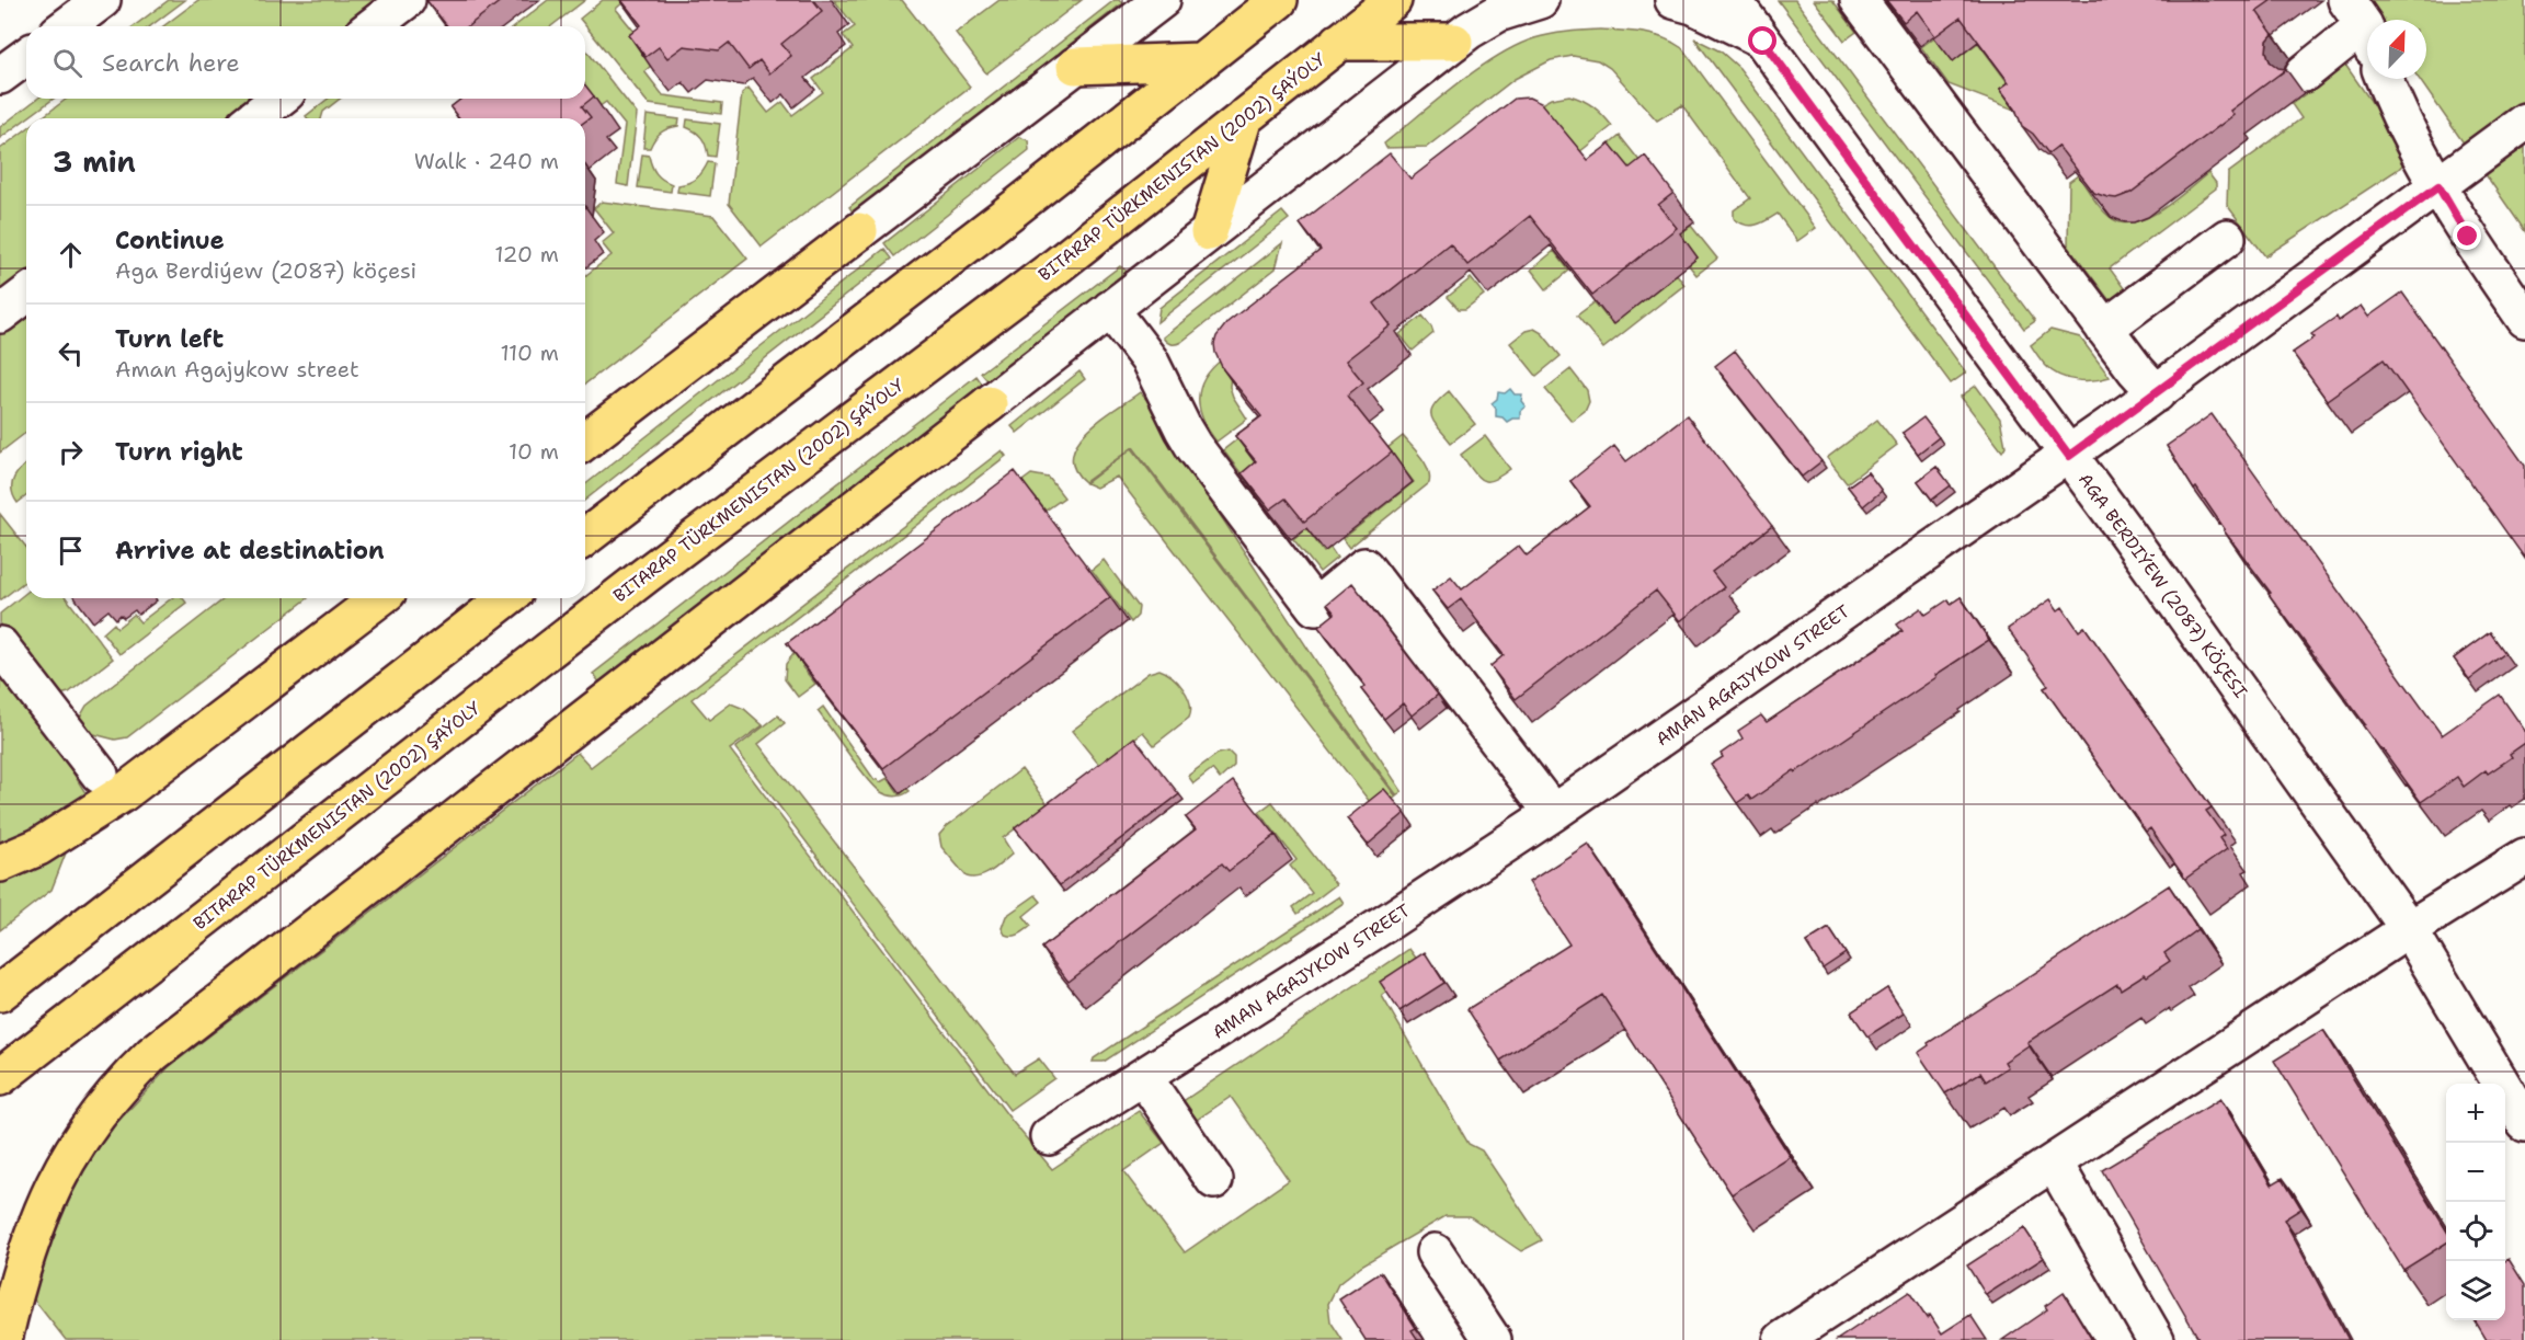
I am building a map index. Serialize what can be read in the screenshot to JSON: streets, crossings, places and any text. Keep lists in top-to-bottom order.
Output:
{
  "streets": {
    "main road": ["BITARAP TÜRKMENISTAN (2002) ŞAÝOLY"],
    "street": ["AGA BERDIÝEW (2087) KÖÇESI", "AMAN AGAJYKOW STREET"]
  },
  "crossings": [
    ["AGA BERDIÝEW (2087) KÖÇESI", "AMAN AGAJYKOW STREET"]
  ],
  "north": "top right",
  "page": {
    "search": "Search here",
    "heading": ["3 min", "Walk · 240 m"],
    "list": [
      ["Continue", "Aga Berdiýew (2087) köçesi", "120 m"],
      ["Turn left", "Aman Agajykow street", "110 m"],
      ["Turn right", "10 m"],
      "Arrive at destination"
    ],
    "map_buttons": ["+", "−"]
  }
}
